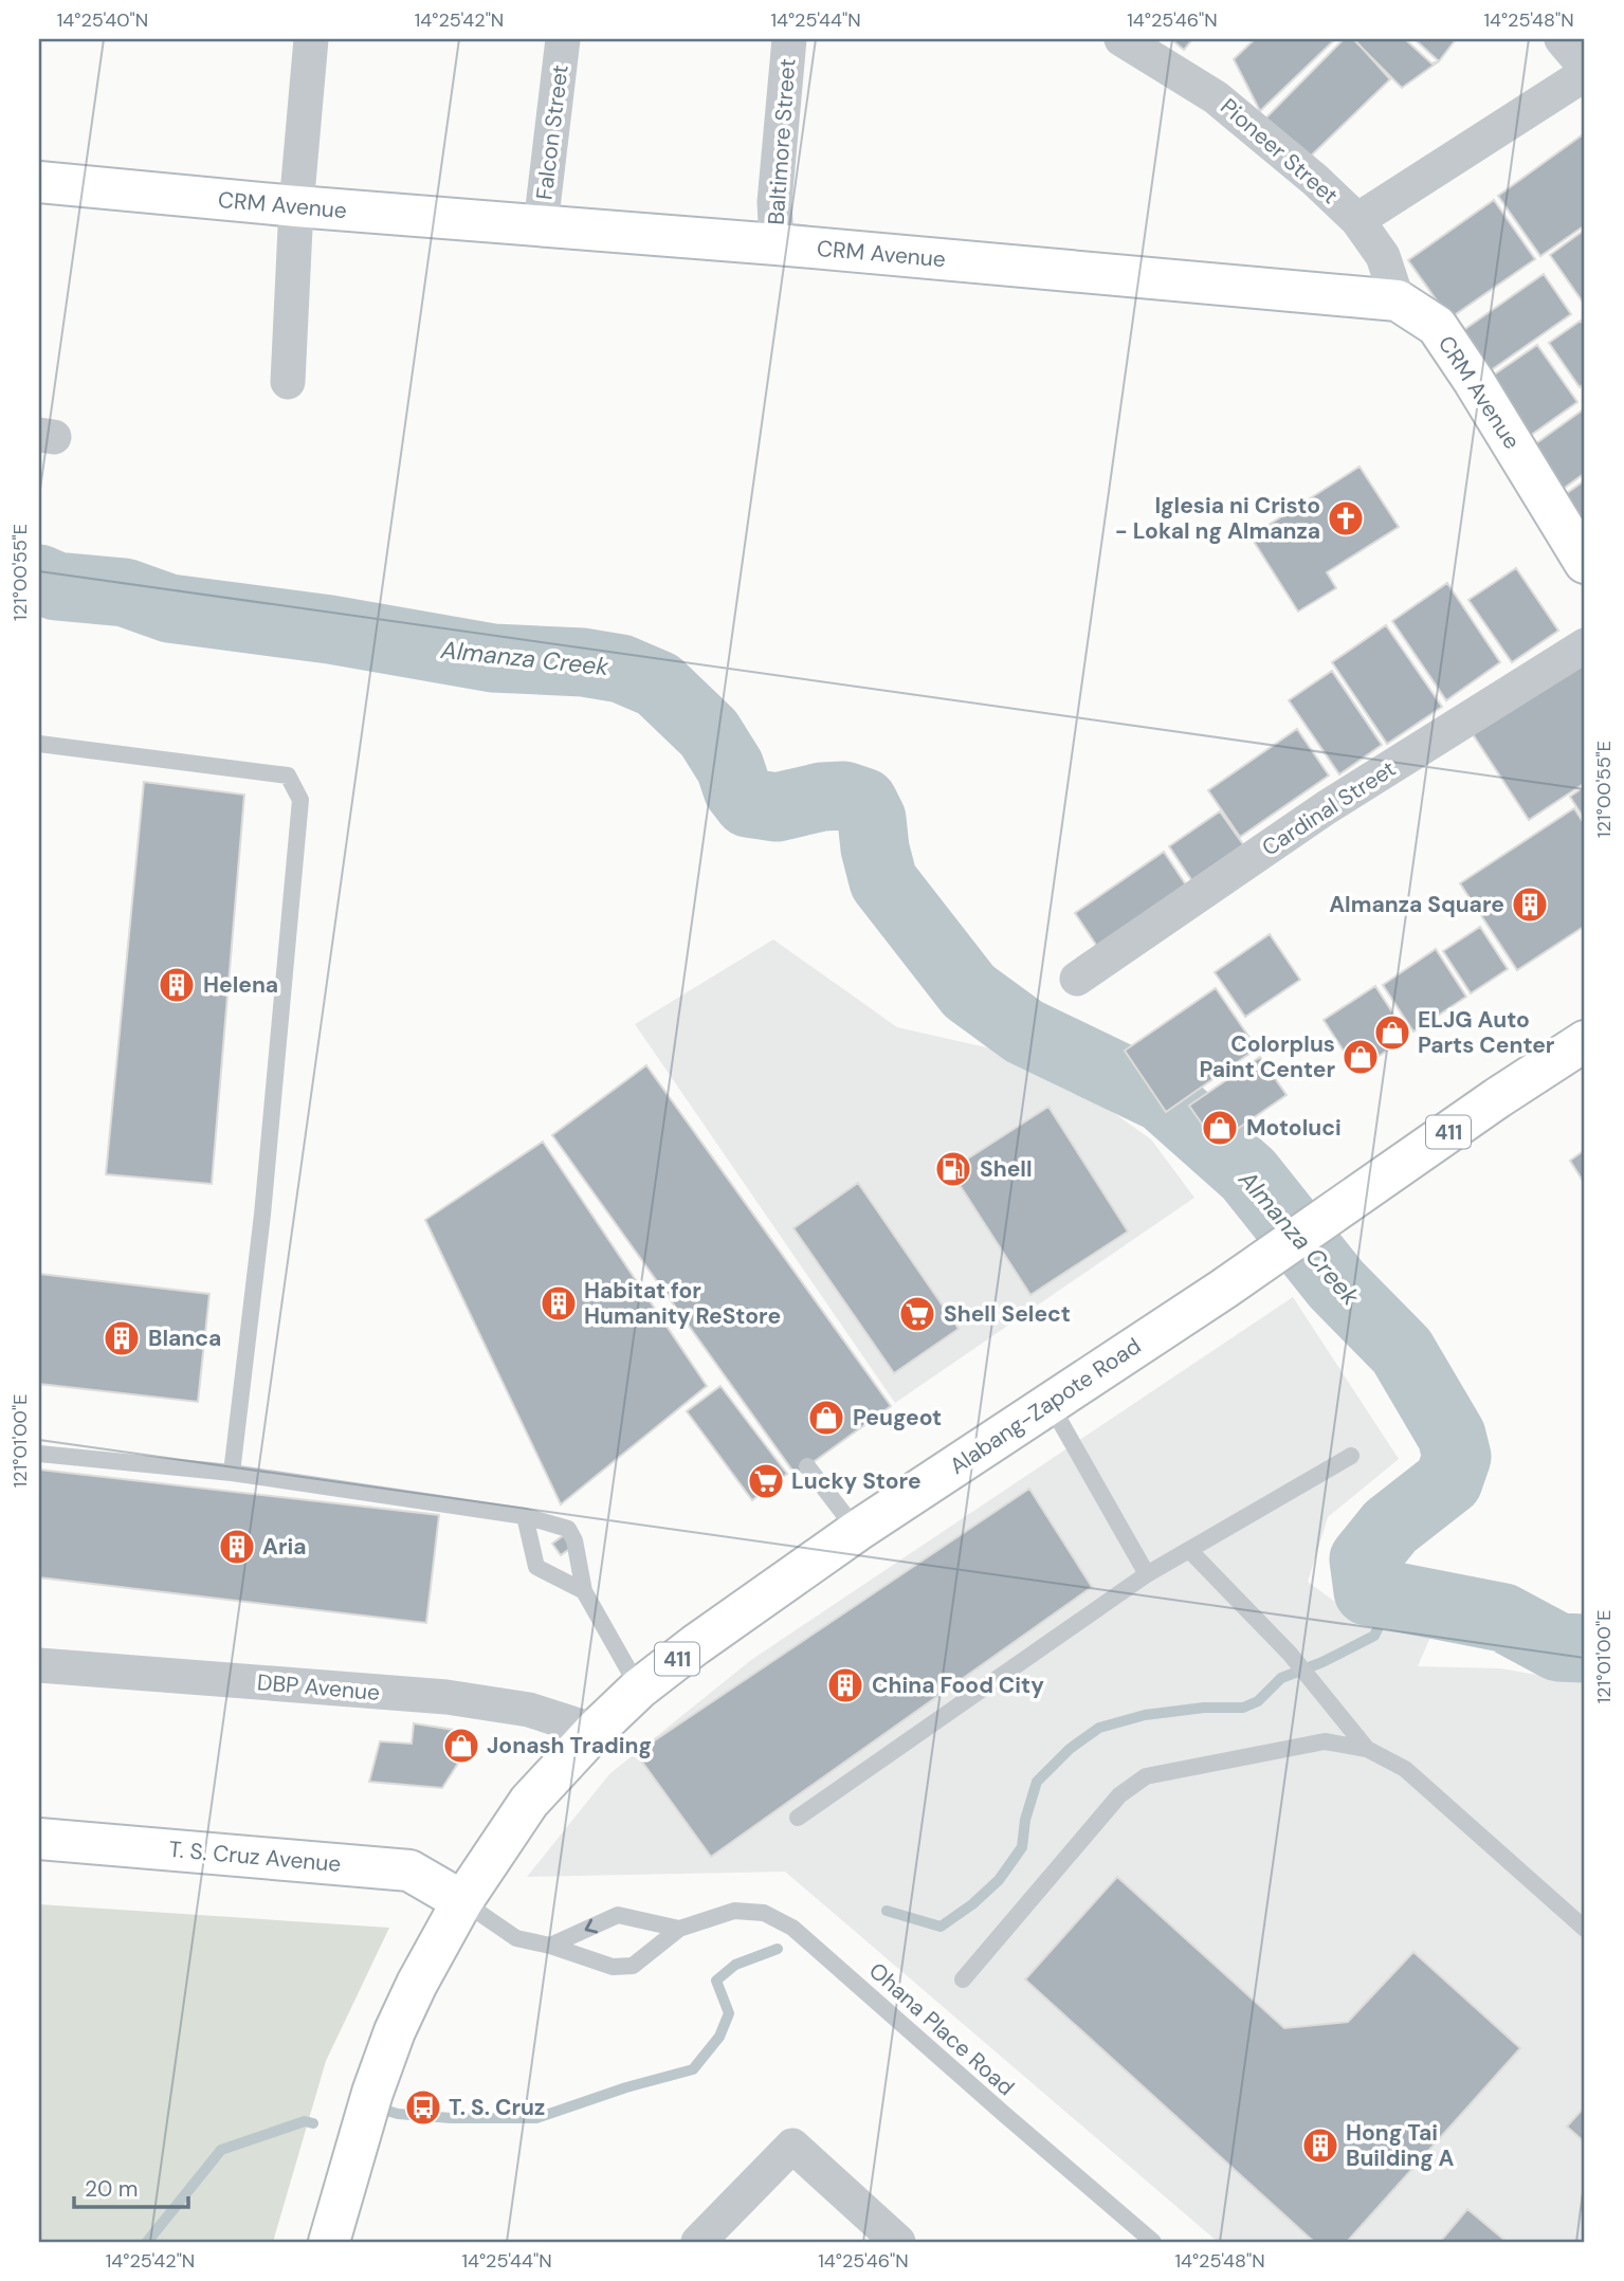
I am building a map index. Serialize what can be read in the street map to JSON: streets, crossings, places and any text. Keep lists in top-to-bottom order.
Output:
{
  "streets": {
    "main road": [
      "CRM Avenue",
      "411",
      "Alabang-Zapote Road",
      "T. S. Cruz Avenue"
    ],
    "street": [
      "Falcon Street",
      "Baltimore Street",
      "Pioneer Street",
      "Cardinal Street",
      "DBP Avenue"
    ],
    "lane": ["Ohana Place Road"]
  },
  "crossings": [
    ["Falcon Street", "CRM Avenue"],
    ["Baltimore Street", "CRM Avenue"],
    ["Pioneer Street", "CRM Avenue"],
    ["Alabang-Zapote Road", "DBP Avenue"],
    ["Alabang-Zapote Road", "T. S. Cruz Avenue"],
    ["Alabang-Zapote Road", "Ohana Place Road"],
    ["T. S. Cruz Avenue", "Ohana Place Road"]
  ],
  "water": ["Almanza Creek"],
  "places": {
    "church": ["Iglesia ni Cristo - Lokal ng Almanza"],
    "building": [
      "Almanza Square",
      "Helena",
      "Habitat for Humanity ReStore",
      "Blanca",
      "Aria",
      "China Food City",
      "Hong Tai Building A"
    ],
    "shop": [
      "ELJG Auto Parts Center",
      "Colorplus Paint Center",
      "Motoluci",
      "Peugeot",
      "Jonash Trading"
    ],
    "fuel station": ["Shell"],
    "supermarket": ["Shell Select", "Lucky Store"],
    "bus stop": ["T. S. Cruz"]
  },
  "scale_bar": "20 m",
  "coordinates": [
    "14°25'40\"N",
    "14°25'42\"N",
    "14°25'44\"N",
    "14°25'46\"N",
    "14°25'48\"N",
    "121°00'55\"E",
    "121°01'00\"E"
  ]
}
